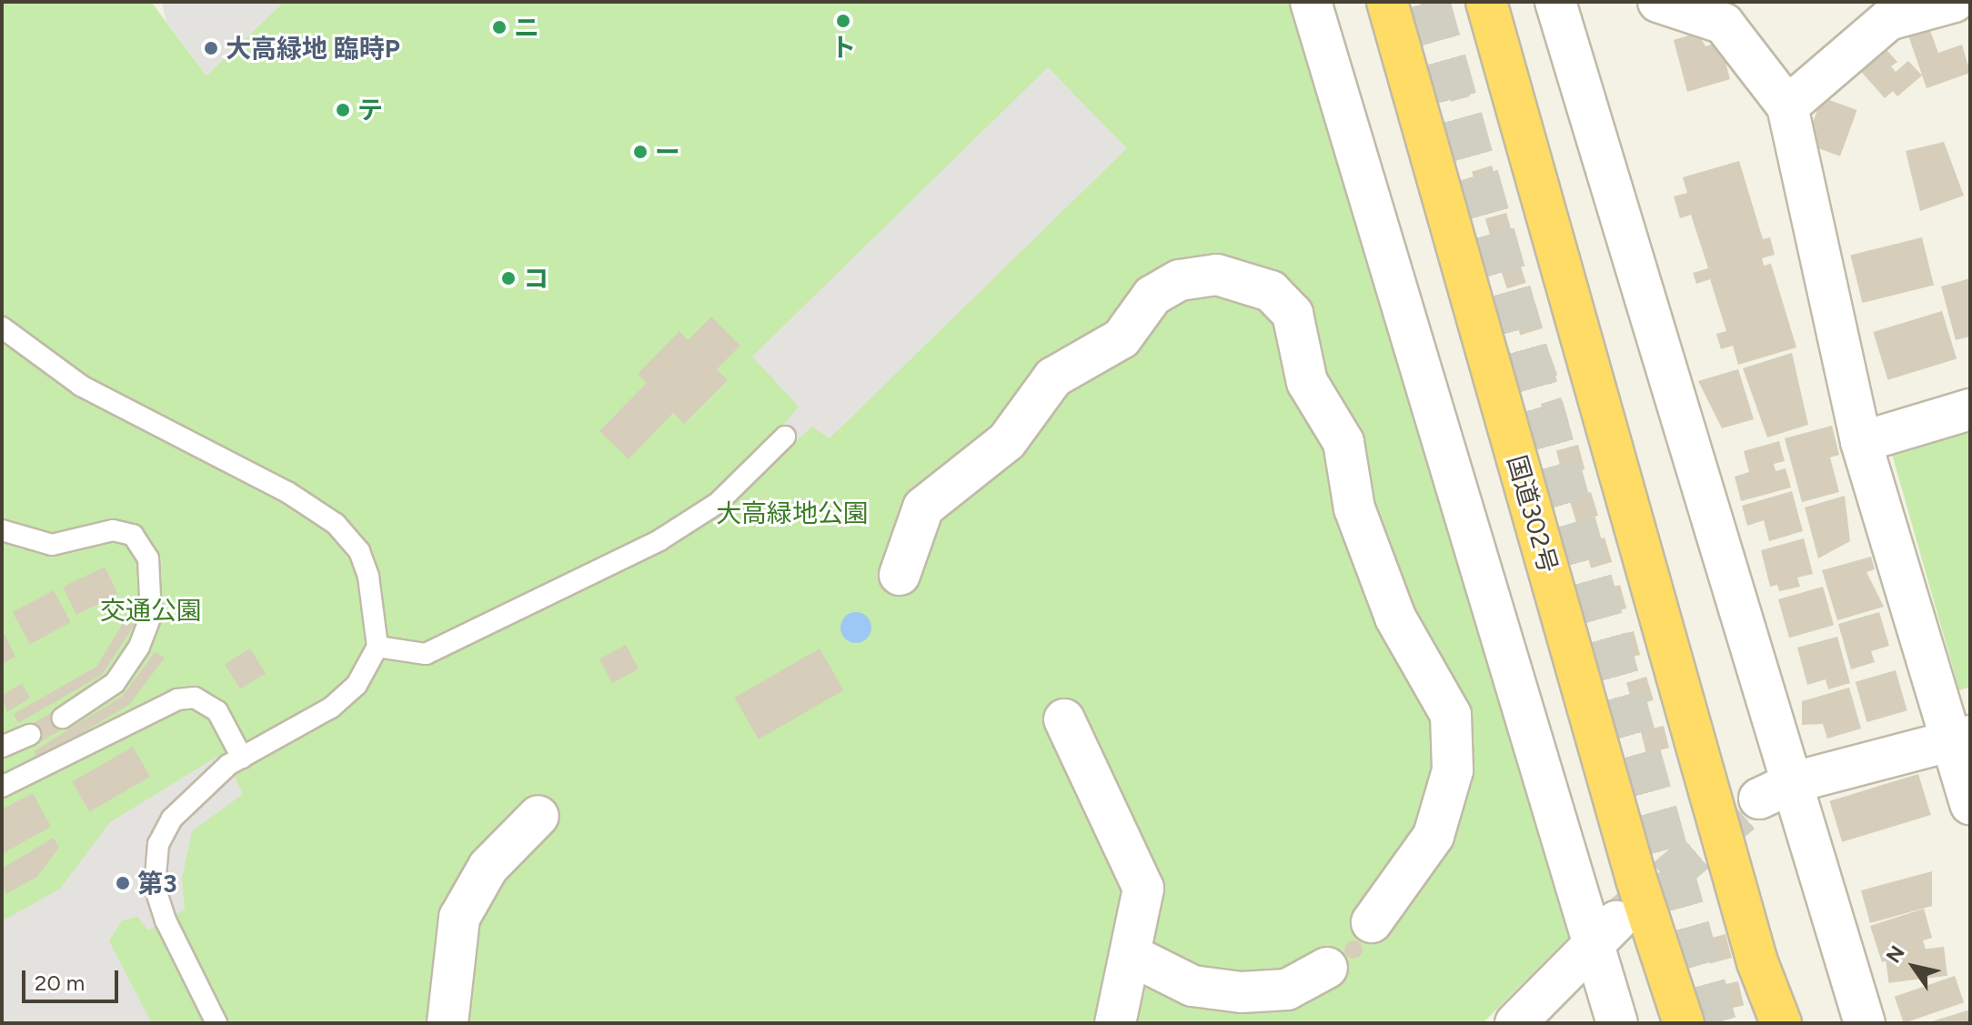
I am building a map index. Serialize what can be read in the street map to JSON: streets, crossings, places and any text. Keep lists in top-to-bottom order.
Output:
{
  "streets": {
    "highway": ["国道302号"]
  },
  "parks": ["大高緑地公園", "交通公園"],
  "places": [
    "ト",
    "ニ",
    "大高緑地 臨時P",
    "テ",
    "ー",
    "コ",
    "第3"
  ],
  "scale_bar": "20 m",
  "north": "top left"
}
